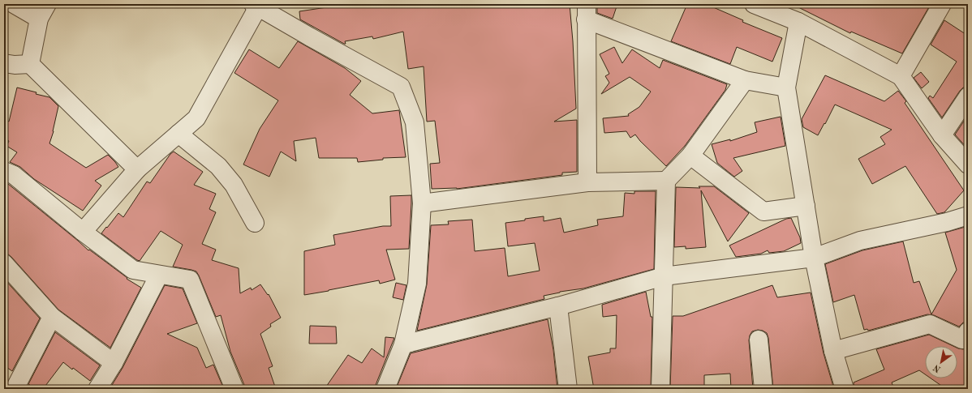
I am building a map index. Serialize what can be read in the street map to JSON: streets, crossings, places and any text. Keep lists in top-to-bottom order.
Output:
{
  "north": "bottom left"
}
